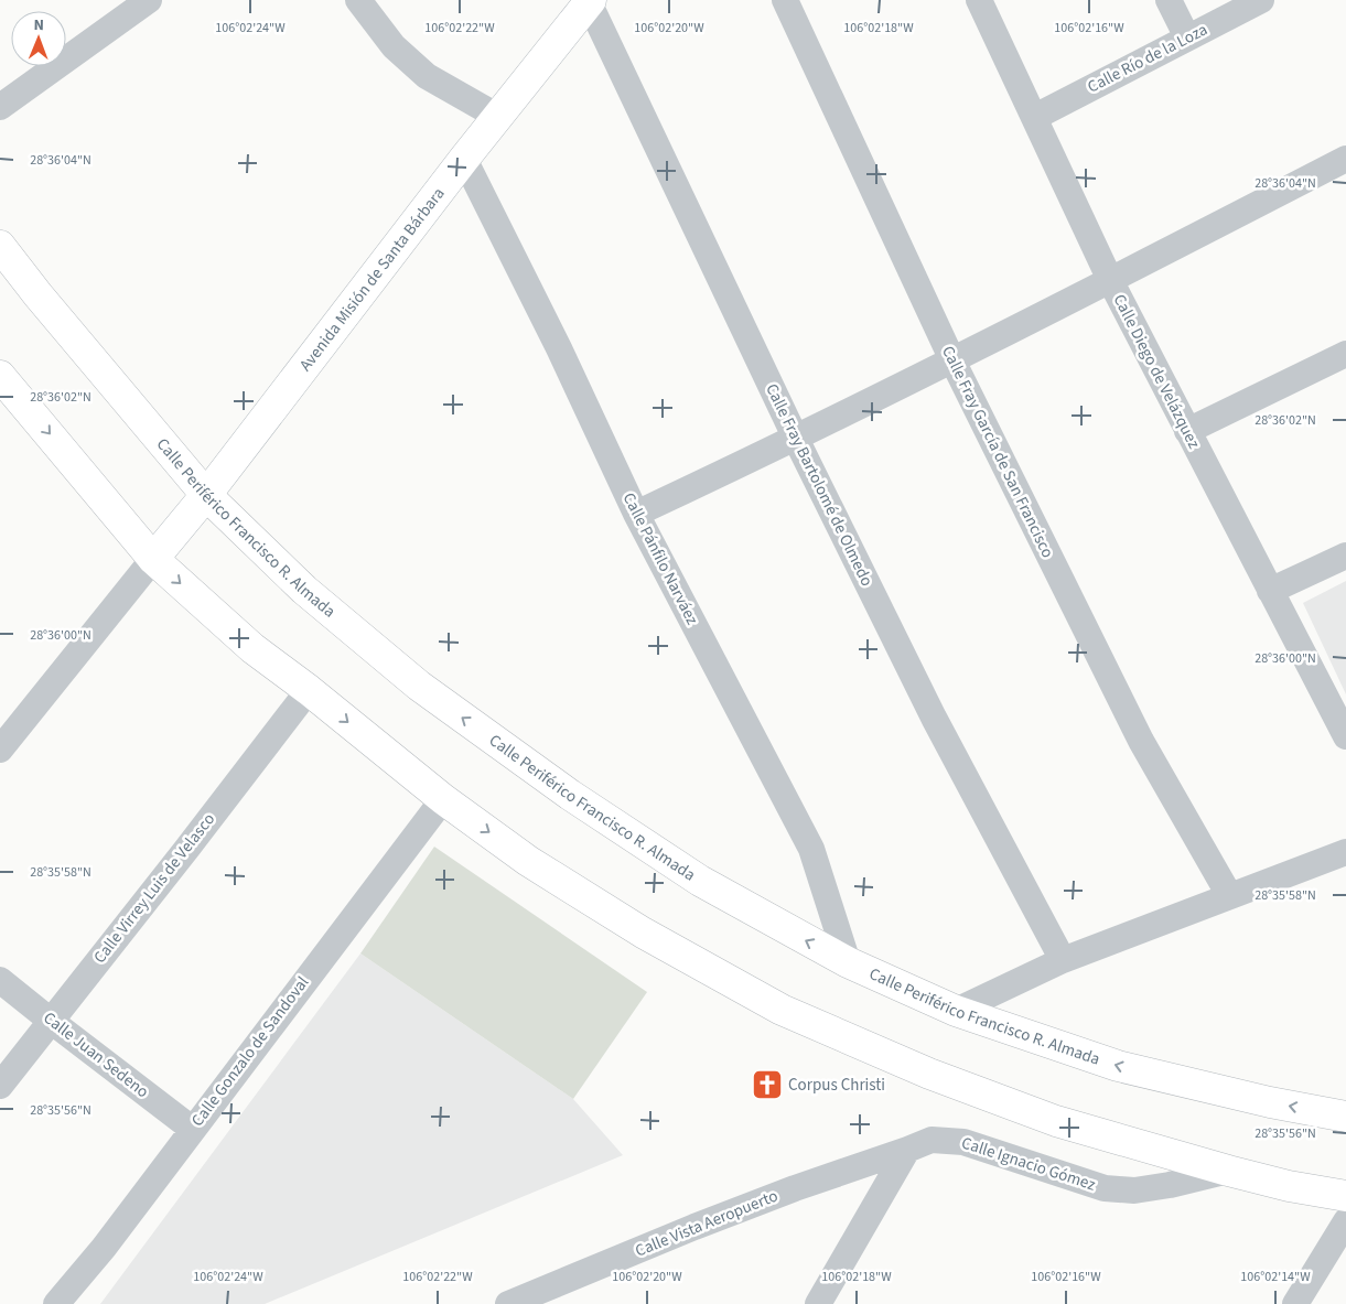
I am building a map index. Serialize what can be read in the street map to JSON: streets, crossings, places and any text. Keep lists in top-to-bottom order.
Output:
{
  "streets": {
    "main road": ["Avenida Misión de Santa Bárbara", "Calle Periférico Francisco R. Almada"],
    "street": [
      "Calle Río de la Loza",
      "Calle Diego de Velázquez",
      "Calle Fray García de San Francisco",
      "Calle Fray Bartolomé de Olmedo",
      "Calle Pánfilo Narváez",
      "Calle Virrey Luis de Velasco",
      "Calle Gonzalo de Sandoval",
      "Calle Juan Sedeno",
      "Calle Ignacio Gómez",
      "Calle Vista Aeropuerto"
    ]
  },
  "crossings": [
    ["Calle Río de la Loza", "Calle Diego de Velázquez"],
    ["Avenida Misión de Santa Bárbara", "Calle Fray Bartolomé de Olmedo"],
    ["Avenida Misión de Santa Bárbara", "Calle Periférico Francisco R. Almada"],
    ["Avenida Misión de Santa Bárbara", "Calle Pánfilo Narváez"],
    ["Calle Periférico Francisco R. Almada", "Calle Pánfilo Narváez"],
    ["Calle Virrey Luis de Velasco", "Calle Juan Sedeno"],
    ["Calle Gonzalo de Sandoval", "Calle Juan Sedeno"],
    ["Calle Ignacio Gómez", "Calle Vista Aeropuerto"]
  ],
  "places": {
    "church": ["Corpus Christi"]
  },
  "north": "top",
  "coordinates": [
    "106°02'24\"W",
    "106°02'22\"W",
    "106°02'20\"W",
    "106°02'18\"W",
    "106°02'16\"W",
    "28°36'04\"N",
    "28°36'02\"N",
    "28°36'00\"N",
    "28°35'58\"N",
    "28°35'56\"N",
    "106°02'14\"W"
  ]
}
